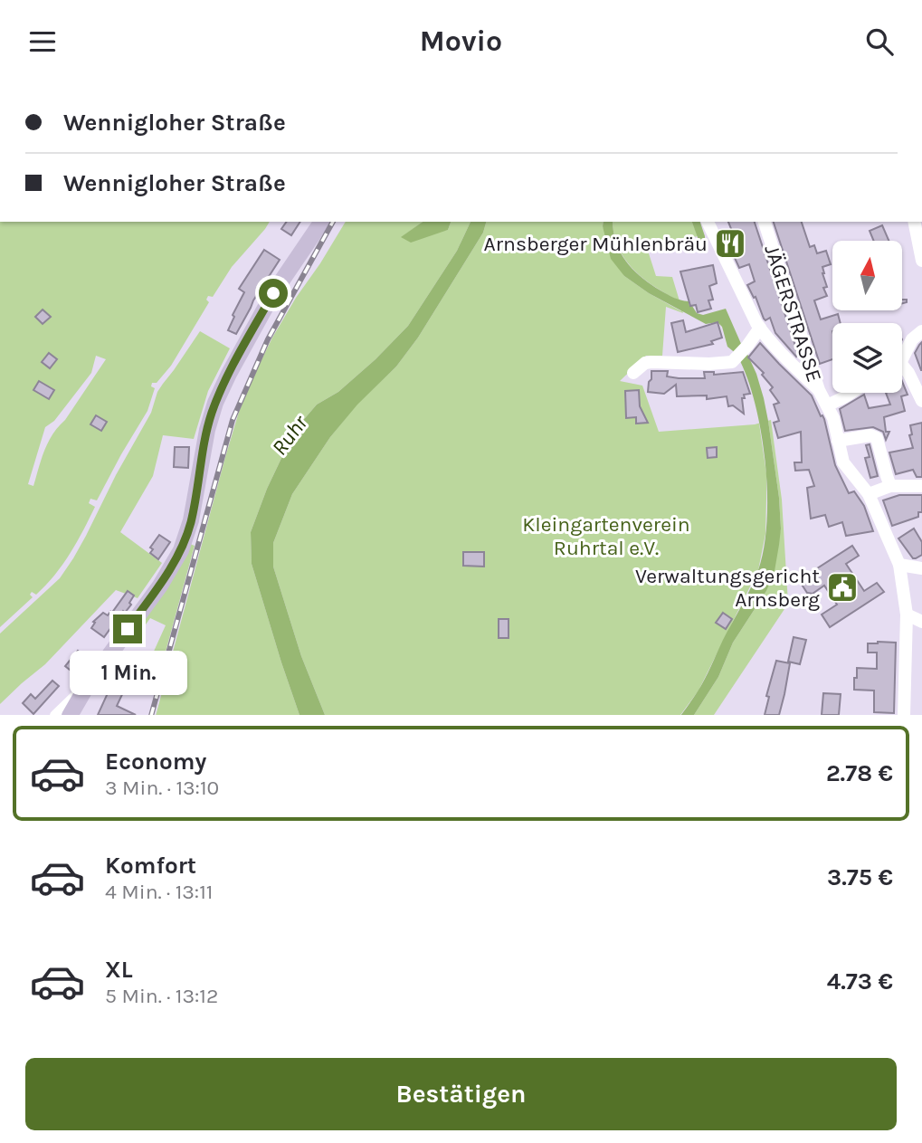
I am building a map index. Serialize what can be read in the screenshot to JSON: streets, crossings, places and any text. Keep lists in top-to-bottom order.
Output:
{
  "streets": {
    "street": ["JÄGERSTRASSE"]
  },
  "water": ["Ruhr"],
  "parks": ["Kleingartenverein Ruhrtal e.V."],
  "places": {
    "restaurant": ["Arnsberger Mühlenbräu"],
    "public building": ["Verwaltungsgericht Arnsberg"]
  },
  "north": "top",
  "page": {
    "header": "Movio",
    "banner": ["Wennigloher Straße", "Wennigloher Straße"],
    "bubble": "1 Min.",
    "list": [
      {
        "name": "Economy",
        "note": "3 Min. · 13:10",
        "value": "2.78 €"
      },
      {
        "name": "Komfort",
        "note": "4 Min. · 13:11",
        "value": "3.75 €"
      },
      {
        "name": "XL",
        "note": "5 Min. · 13:12",
        "value": "4.73 €"
      }
    ],
    "buttons": "Bestätigen"
  }
}
